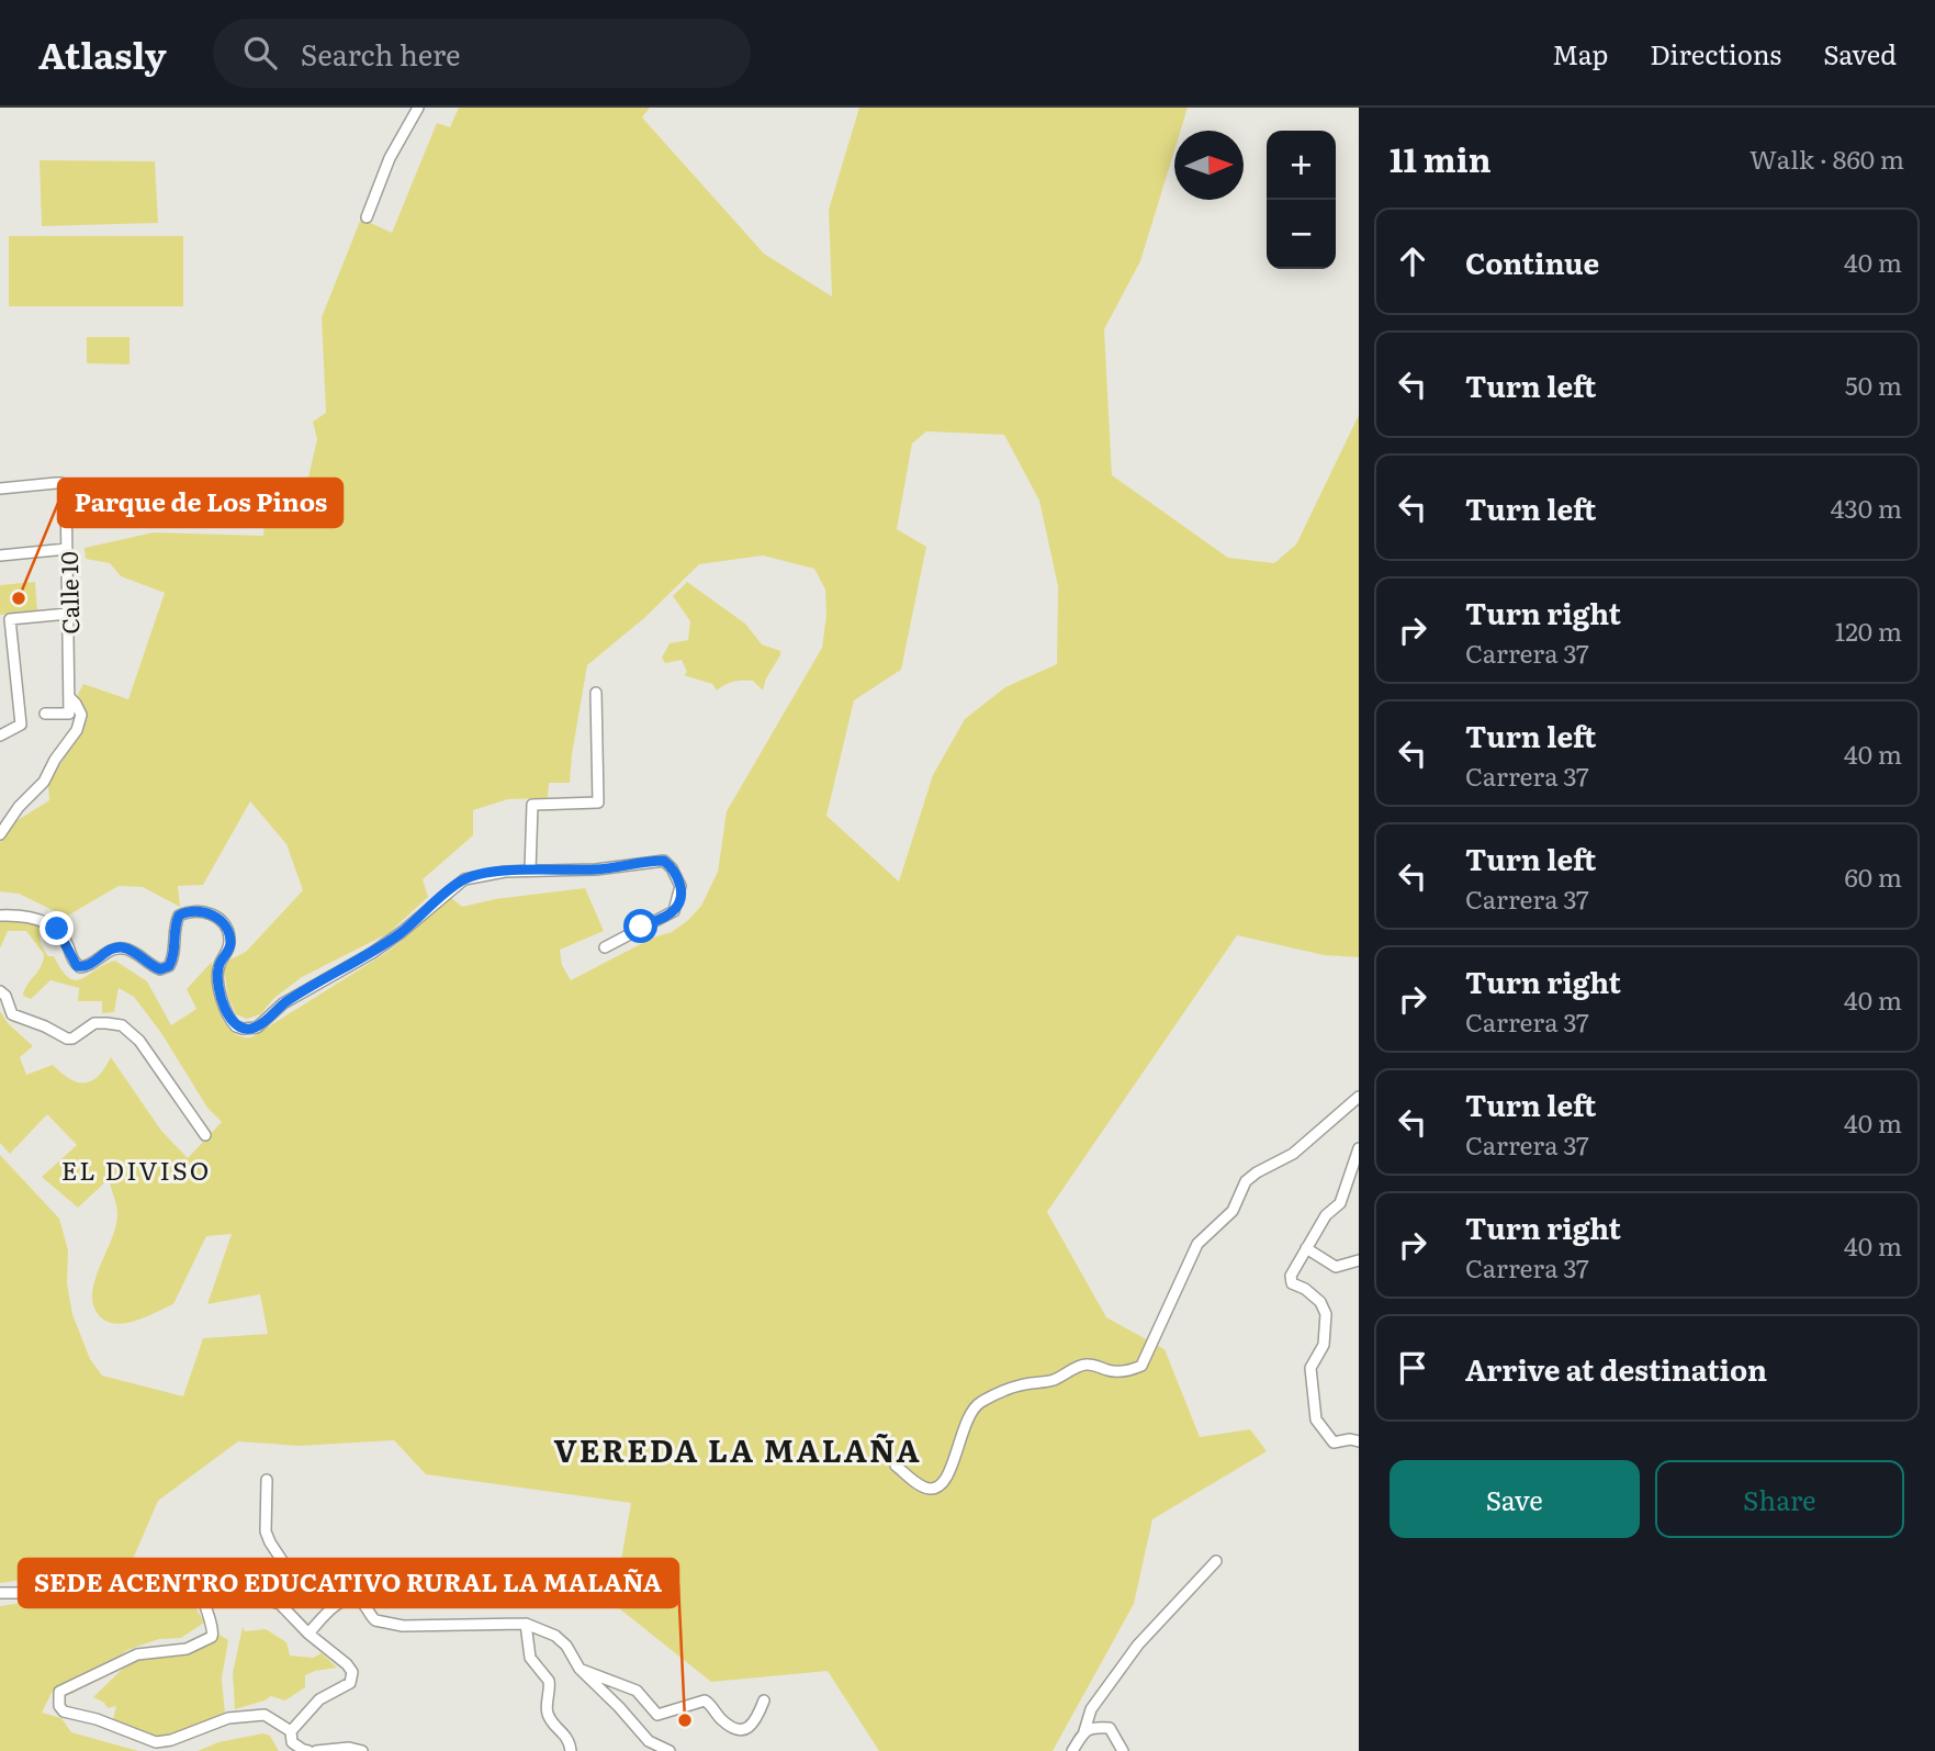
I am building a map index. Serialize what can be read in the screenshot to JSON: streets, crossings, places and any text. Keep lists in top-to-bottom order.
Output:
{
  "streets": {
    "street": ["Calle 10"]
  },
  "districts": ["EL DIVISO", "VEREDA LA MALAÑA"],
  "places": ["Parque de Los Pinos", "SEDE ACENTRO EDUCATIVO RURAL LA MALAÑA"],
  "north": "right",
  "page": {
    "header": "Atlasly",
    "search": "Search here",
    "nav": ["Map", "Directions", "Saved"],
    "heading": ["11 min", "Walk · 860 m"],
    "map_buttons": ["+", "−"],
    "list": [
      ["Continue", "40 m"],
      ["Turn left", "50 m"],
      ["Turn left", "430 m"],
      ["Turn right", "Carrera 37", "120 m"],
      ["Turn left", "Carrera 37", "40 m"],
      ["Turn left", "Carrera 37", "60 m"],
      ["Turn right", "Carrera 37", "40 m"],
      ["Turn left", "Carrera 37", "40 m"],
      ["Turn right", "Carrera 37", "40 m"],
      "Arrive at destination"
    ],
    "buttons": ["Save", "Share"]
  }
}
